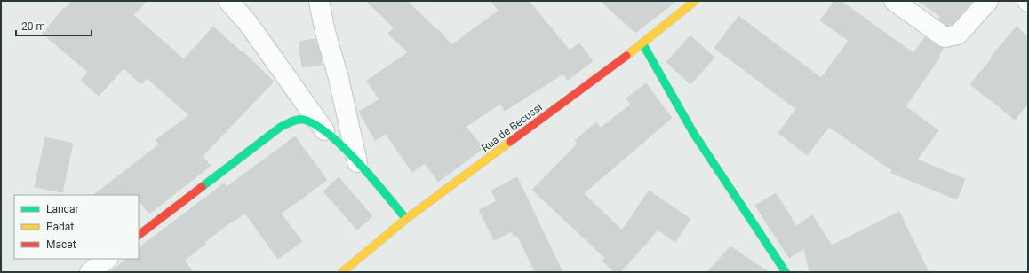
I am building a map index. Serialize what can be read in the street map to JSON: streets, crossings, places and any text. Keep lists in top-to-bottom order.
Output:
{
  "streets": {
    "street": ["Rua de Becussi"]
  },
  "legend": ["Lancar", "Padat", "Macet"],
  "scale_bar": "20 m"
}
